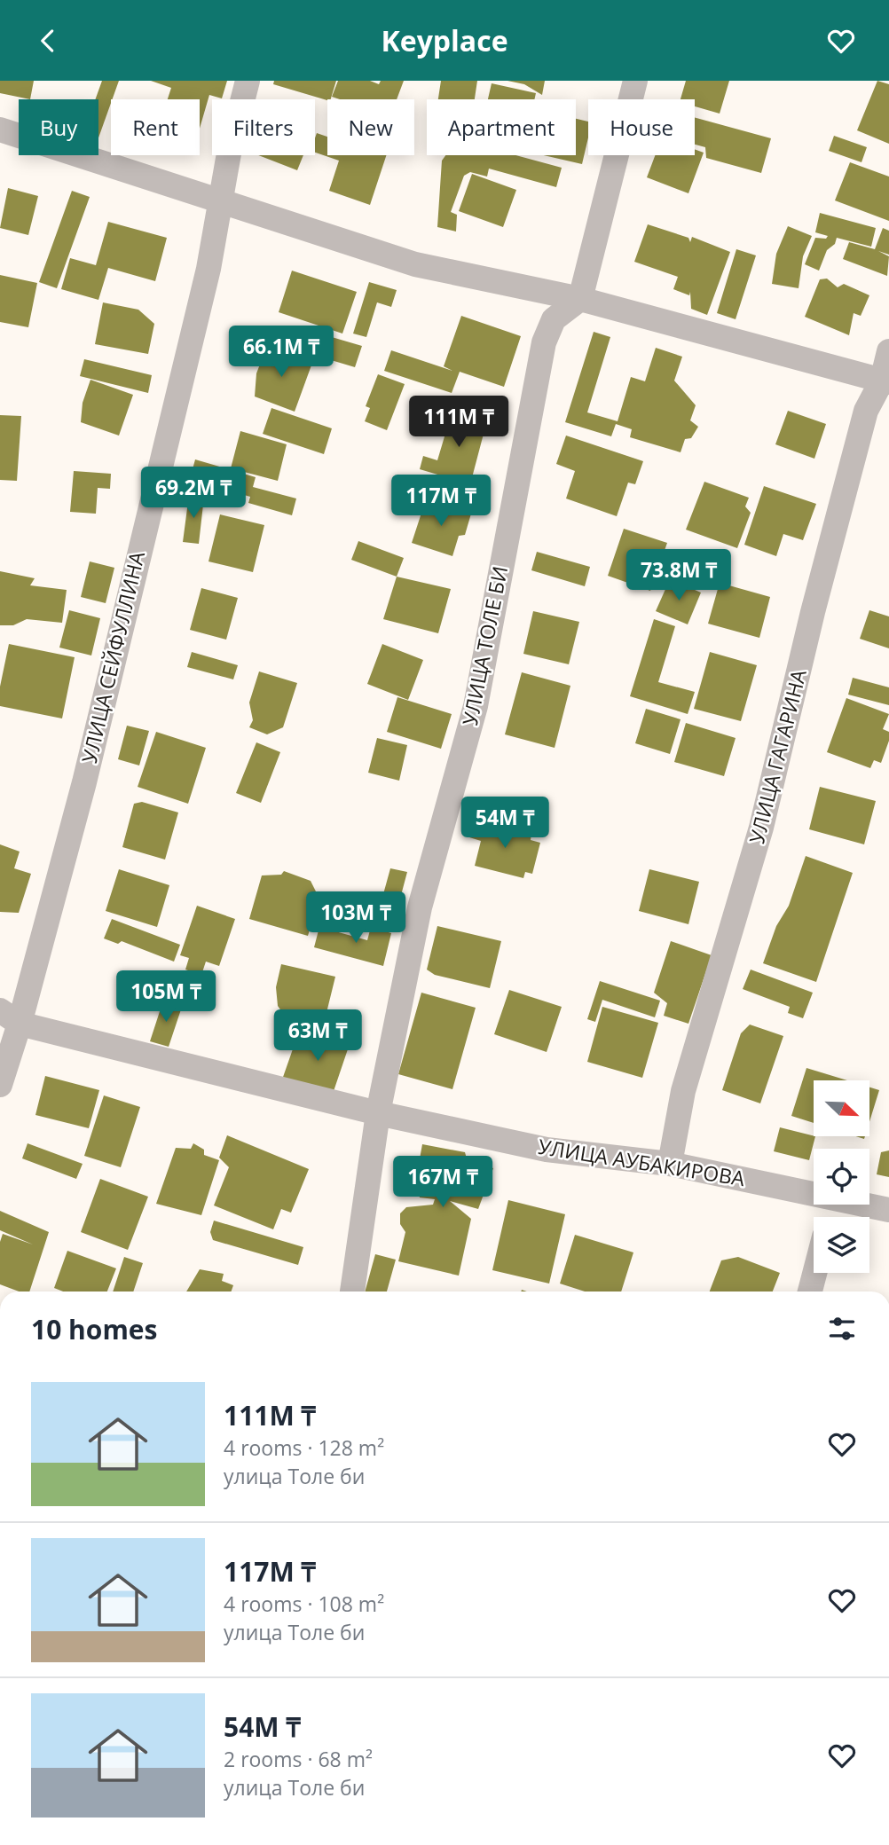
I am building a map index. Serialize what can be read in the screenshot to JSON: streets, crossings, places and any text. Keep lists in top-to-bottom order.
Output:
{
  "streets": {
    "street": [
      "УЛИЦА ТОЛЕ БИ",
      "УЛИЦА СЕЙФУЛЛИНА",
      "УЛИЦА ГАГАРИНА",
      "УЛИЦА АУБАКИРОВА"
    ]
  },
  "crossings": [
    ["УЛИЦА ТОЛЕ БИ", "УЛИЦА АУБАКИРОВА"],
    ["УЛИЦА СЕЙФУЛЛИНА", "УЛИЦА АУБАКИРОВА"],
    ["УЛИЦА ГАГАРИНА", "УЛИЦА АУБАКИРОВА"]
  ],
  "north": "bottom right",
  "page": {
    "header": "Keyplace",
    "chip": [
      "Buy",
      "Rent",
      "Filters",
      "New",
      "Apartment",
      "House"
    ],
    "price": [
      "66.1M ₸",
      "111M ₸",
      "69.2M ₸",
      "117M ₸",
      "73.8M ₸",
      "54M ₸",
      "103M ₸",
      "105M ₸",
      "63M ₸",
      "167M ₸"
    ],
    "heading": "10 homes",
    "list": [
      {
        "name": "111M ₸",
        "note": "4 rooms · 128 m² · улица Толе би"
      },
      {
        "name": "117M ₸",
        "note": "4 rooms · 108 m² · улица Толе би"
      },
      {
        "name": "54M ₸",
        "note": "2 rooms · 68 m² · улица Толе би"
      }
    ]
  }
}
